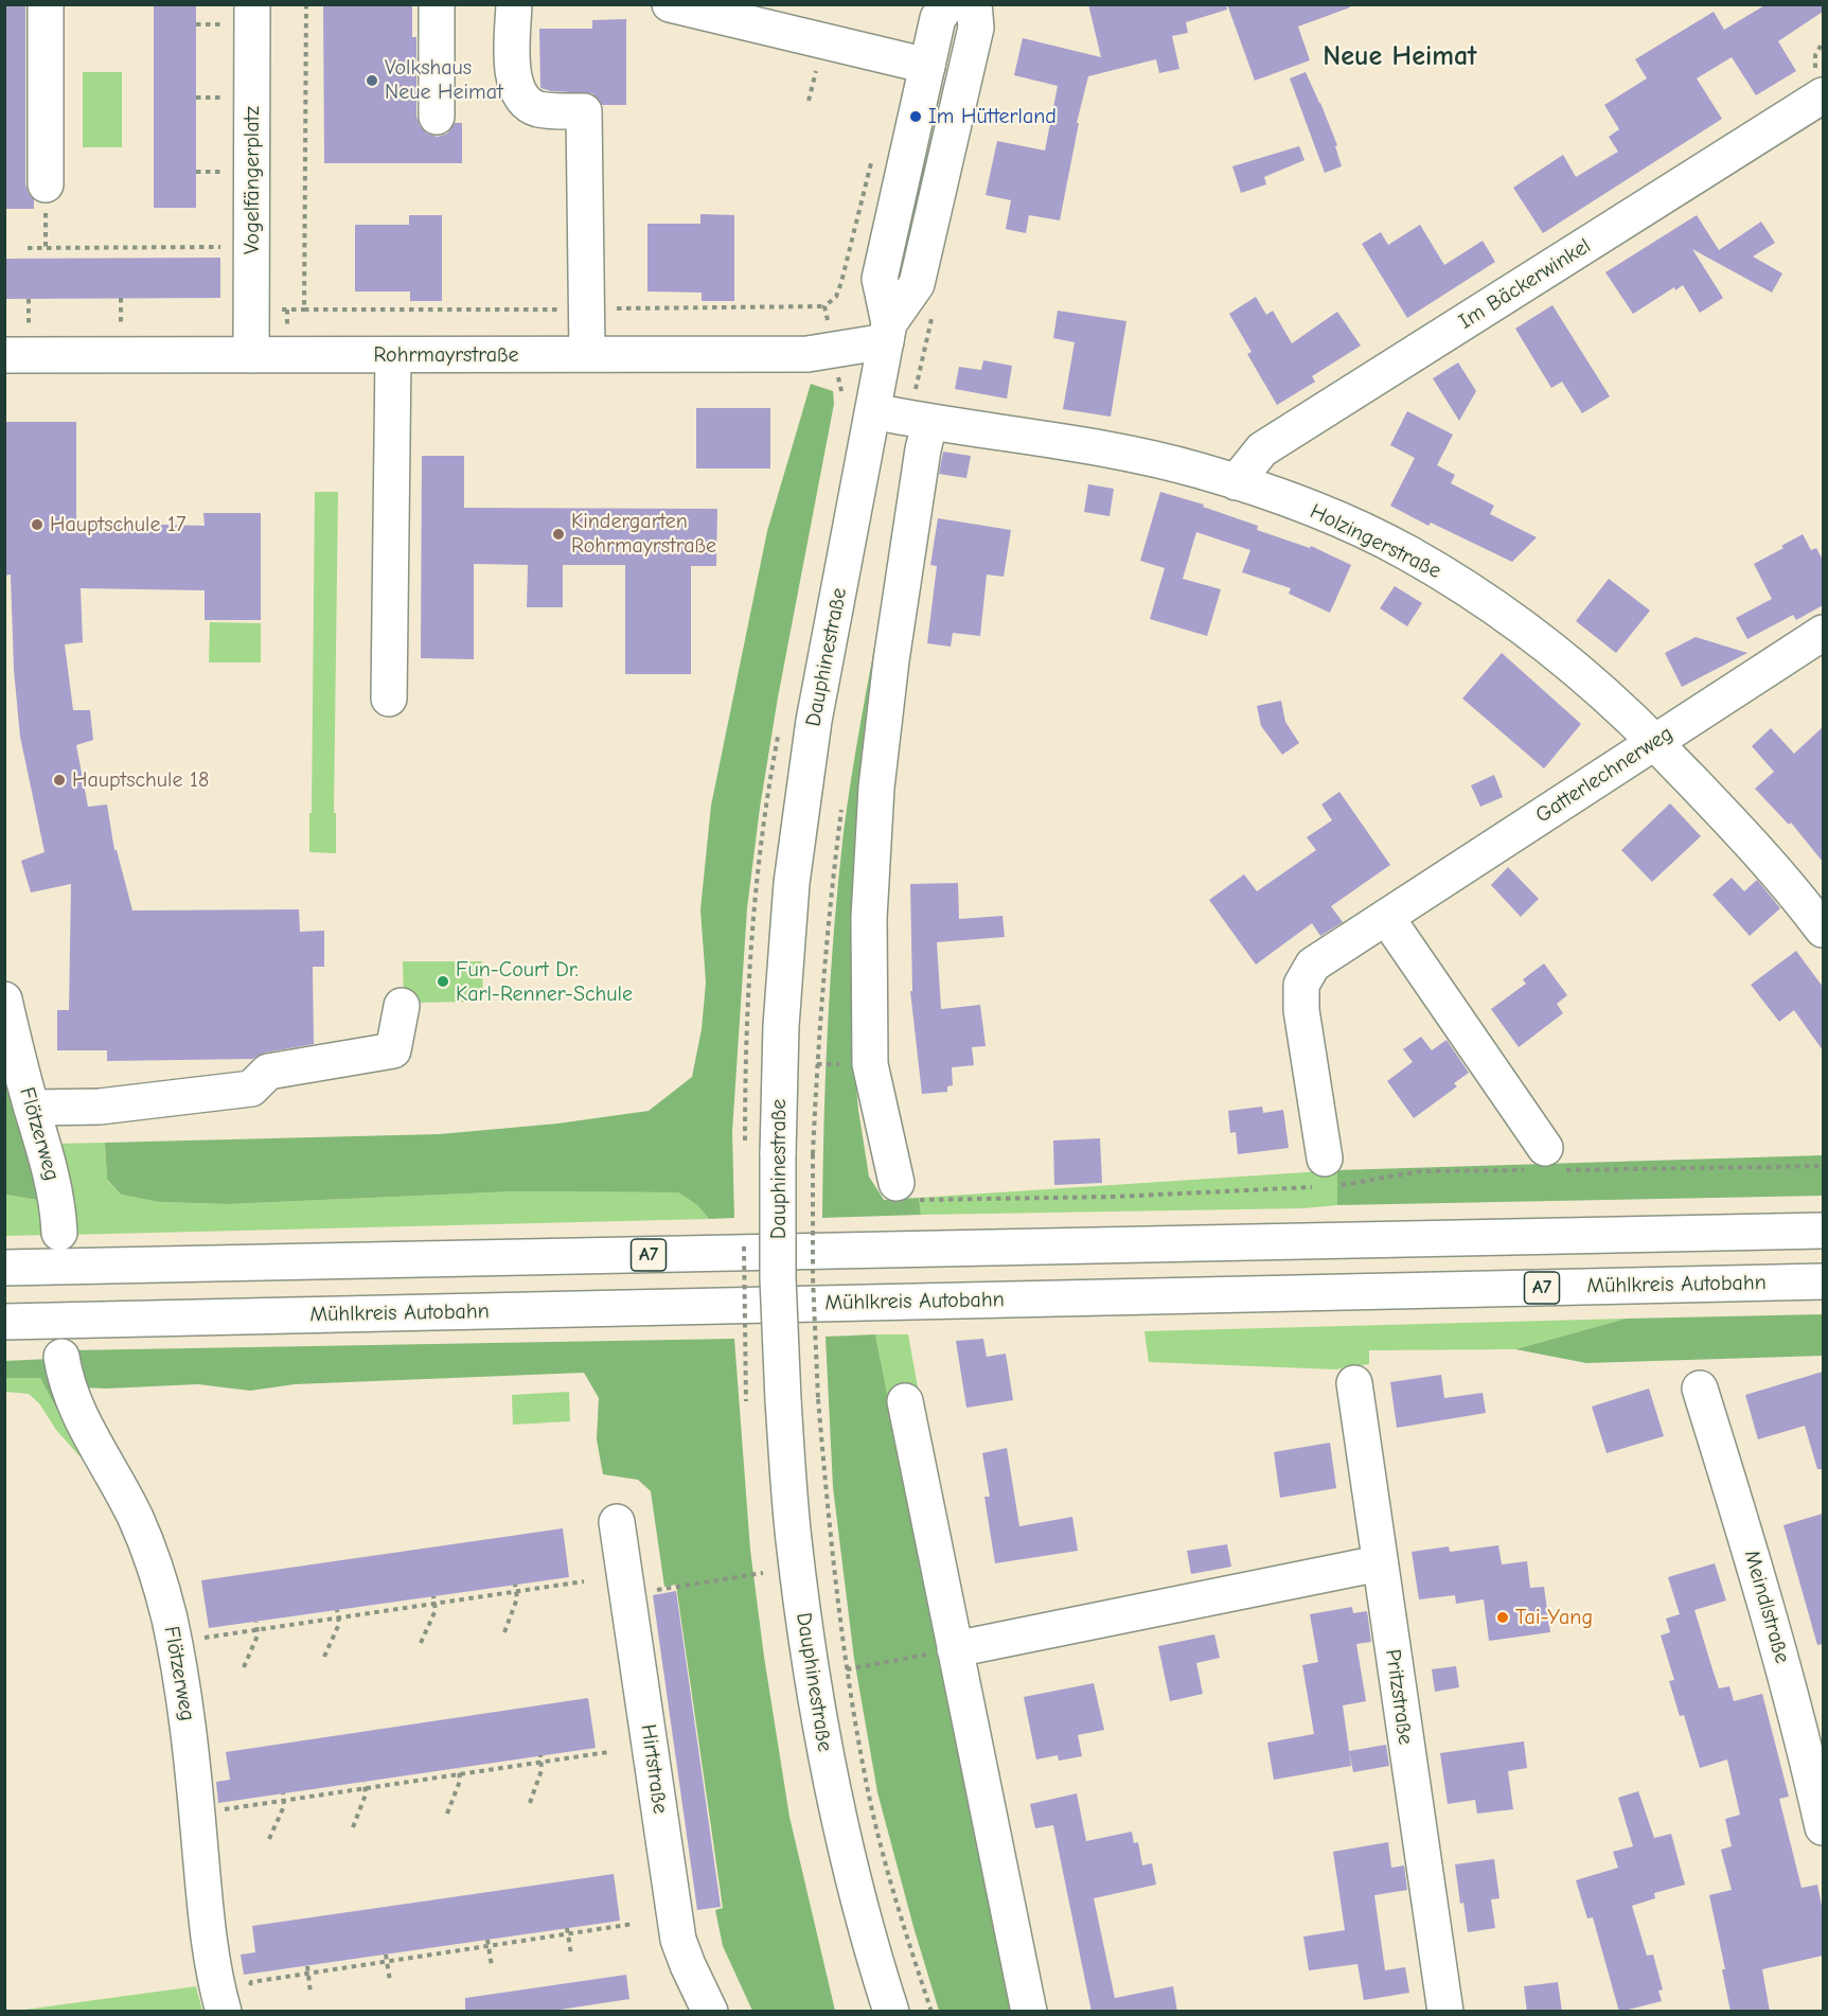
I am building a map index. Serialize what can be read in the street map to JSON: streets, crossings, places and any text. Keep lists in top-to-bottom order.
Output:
{
  "streets": {
    "main road": [
      "Vogelfängerplatz",
      "Im Bäckerwinkel",
      "Rohrmayrstraße",
      "Holzingerstraße",
      "Dauphinestraße",
      "Gatterlechnerweg",
      "Flötzerweg",
      "A7",
      "Mühlkreis Autobahn",
      "Meindlstraße",
      "Pritzstraße",
      "Hirtstraße"
    ]
  },
  "crossings": [
    ["Vogelfängerplatz", "Rohrmayrstraße"],
    ["Im Bäckerwinkel", "Holzingerstraße"],
    ["Rohrmayrstraße", "Dauphinestraße"],
    ["Holzingerstraße", "Dauphinestraße"],
    ["Holzingerstraße", "Gatterlechnerweg"]
  ],
  "districts": ["Neue Heimat"],
  "places": [
    "Volkshaus Neue Heimat",
    "Im Hütterland",
    "Hauptschule 17",
    "Kindergarten Rohrmayrstraße",
    "Hauptschule 18",
    "Fun-Court Dr. Karl-Renner-Schule",
    "Tai-Yang"
  ]
}
